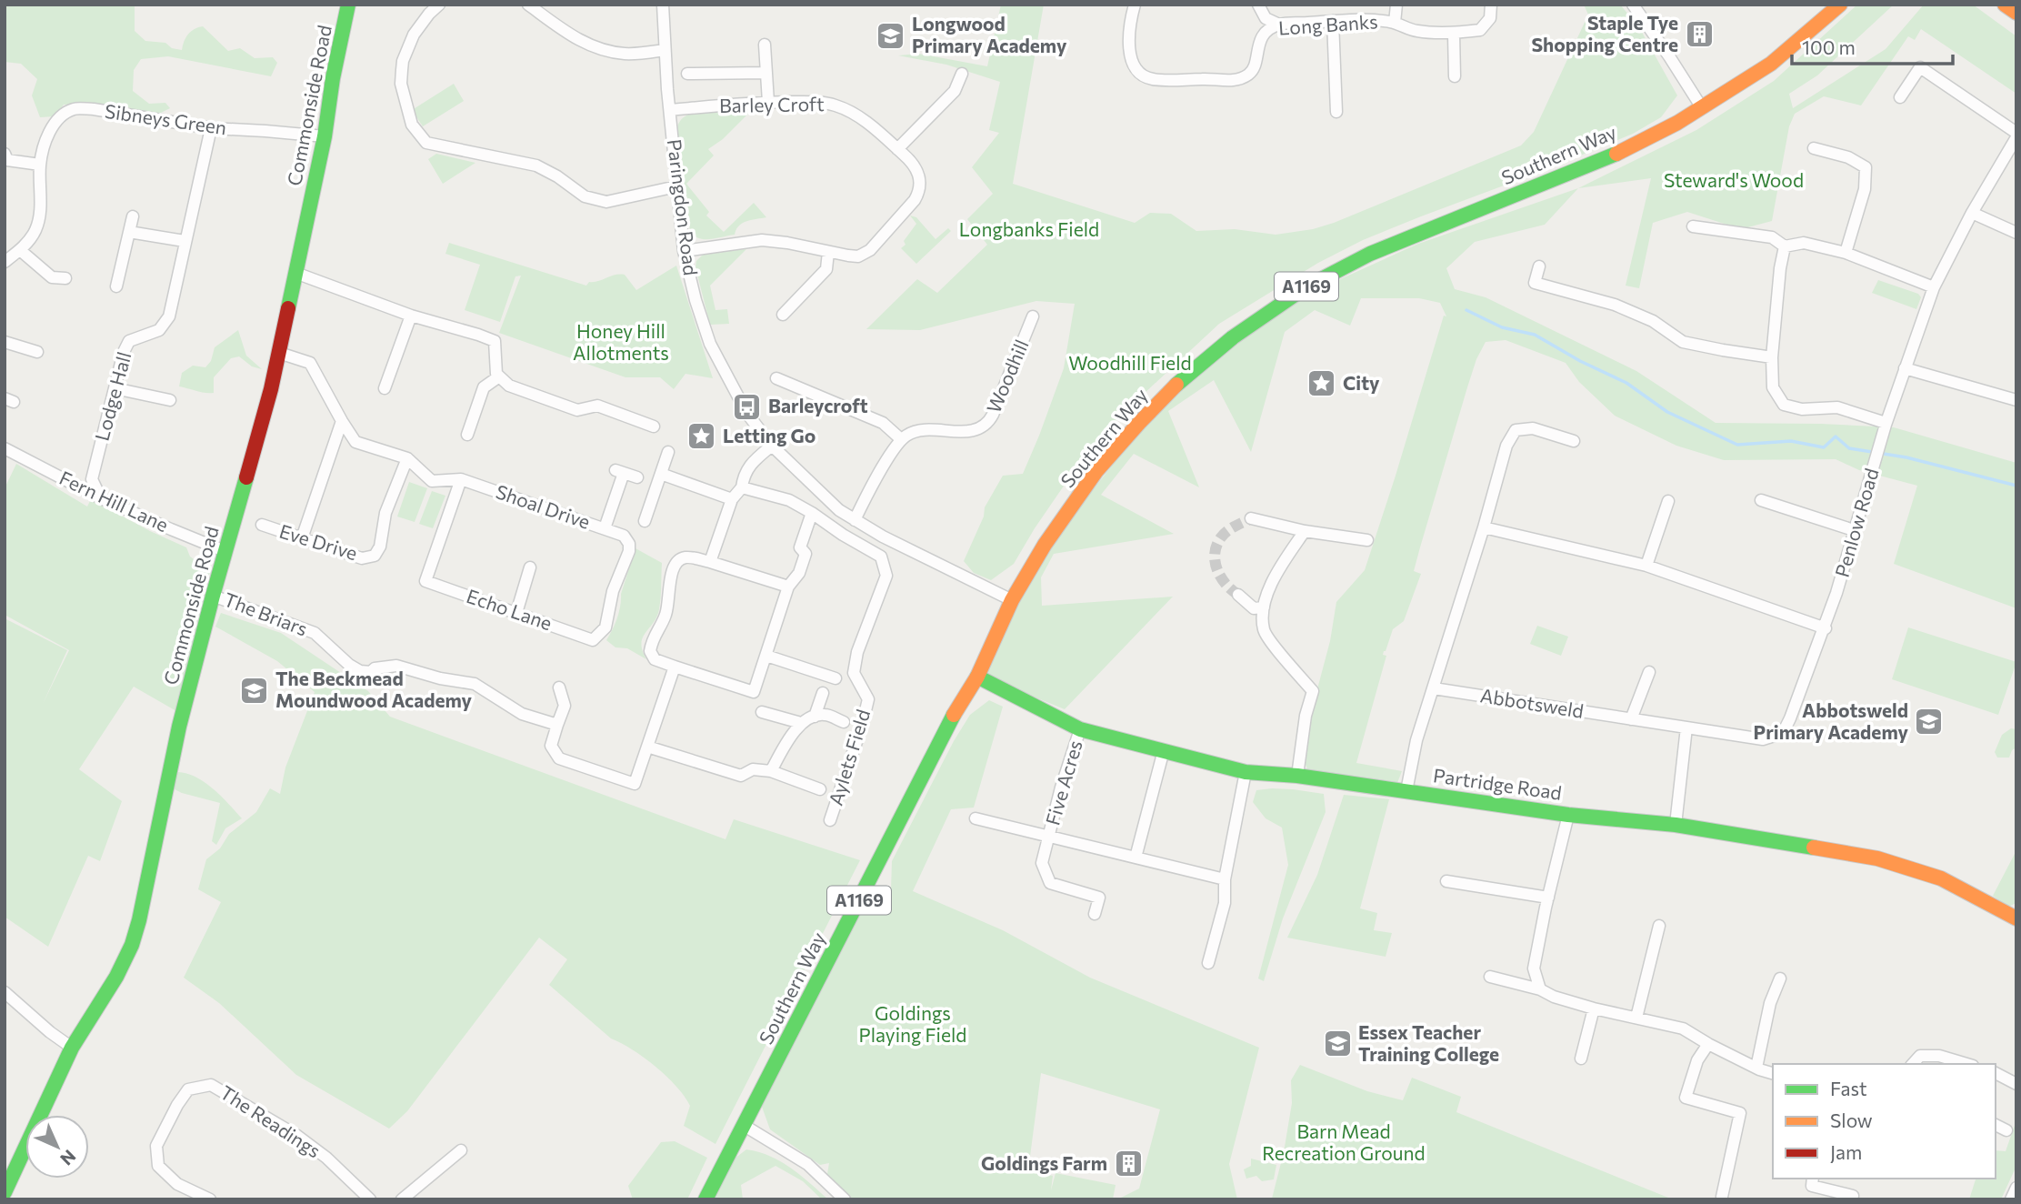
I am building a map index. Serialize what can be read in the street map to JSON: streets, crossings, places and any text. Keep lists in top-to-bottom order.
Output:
{
  "streets": {
    "street": [
      "Long Banks",
      "Commonside Road",
      "Barley Croft",
      "Sibneys Green",
      "Southern Way",
      "Paringdon Road",
      "A1169",
      "Woodhill",
      "Lodge Hall",
      "Fern Hill Lane",
      "Shoal Drive",
      "Penlow Road",
      "Eve Drive",
      "Echo Lane",
      "The Briars",
      "Abbotsweld",
      "Aylets Field",
      "Five Acres",
      "Partridge Road",
      "The Readings"
    ]
  },
  "crossings": [
    ["Commonside Road", "Sibneys Green"],
    ["Commonside Road", "Fern Hill Lane"],
    ["Commonside Road", "The Briars"],
    ["Barley Croft", "Paringdon Road"],
    ["Sibneys Green", "Lodge Hall"],
    ["Southern Way", "Paringdon Road"],
    ["Southern Way", "Partridge Road"],
    ["Lodge Hall", "Fern Hill Lane"],
    ["Shoal Drive", "Eve Drive"],
    ["Shoal Drive", "Echo Lane"],
    ["Penlow Road", "Abbotsweld"],
    ["Five Acres", "Partridge Road"]
  ],
  "parks": [
    "Steward's Wood",
    "Longbanks Field",
    "Honey Hill Allotments",
    "Woodhill Field",
    "Goldings Playing Field",
    "Barn Mead Recreation Ground"
  ],
  "places": {
    "building": ["Staple Tye Shopping Centre", "Goldings Farm"],
    "school or university": [
      "Longwood Primary Academy",
      "The Beckmead Moundwood Academy",
      "Abbotsweld Primary Academy",
      "Essex Teacher Training College"
    ],
    "place": ["City", "Letting Go"],
    "bus stop": ["Barleycroft"]
  },
  "legend": ["Fast", "Slow", "Jam"],
  "scale_bar": "100 m",
  "north": "bottom right"
}
